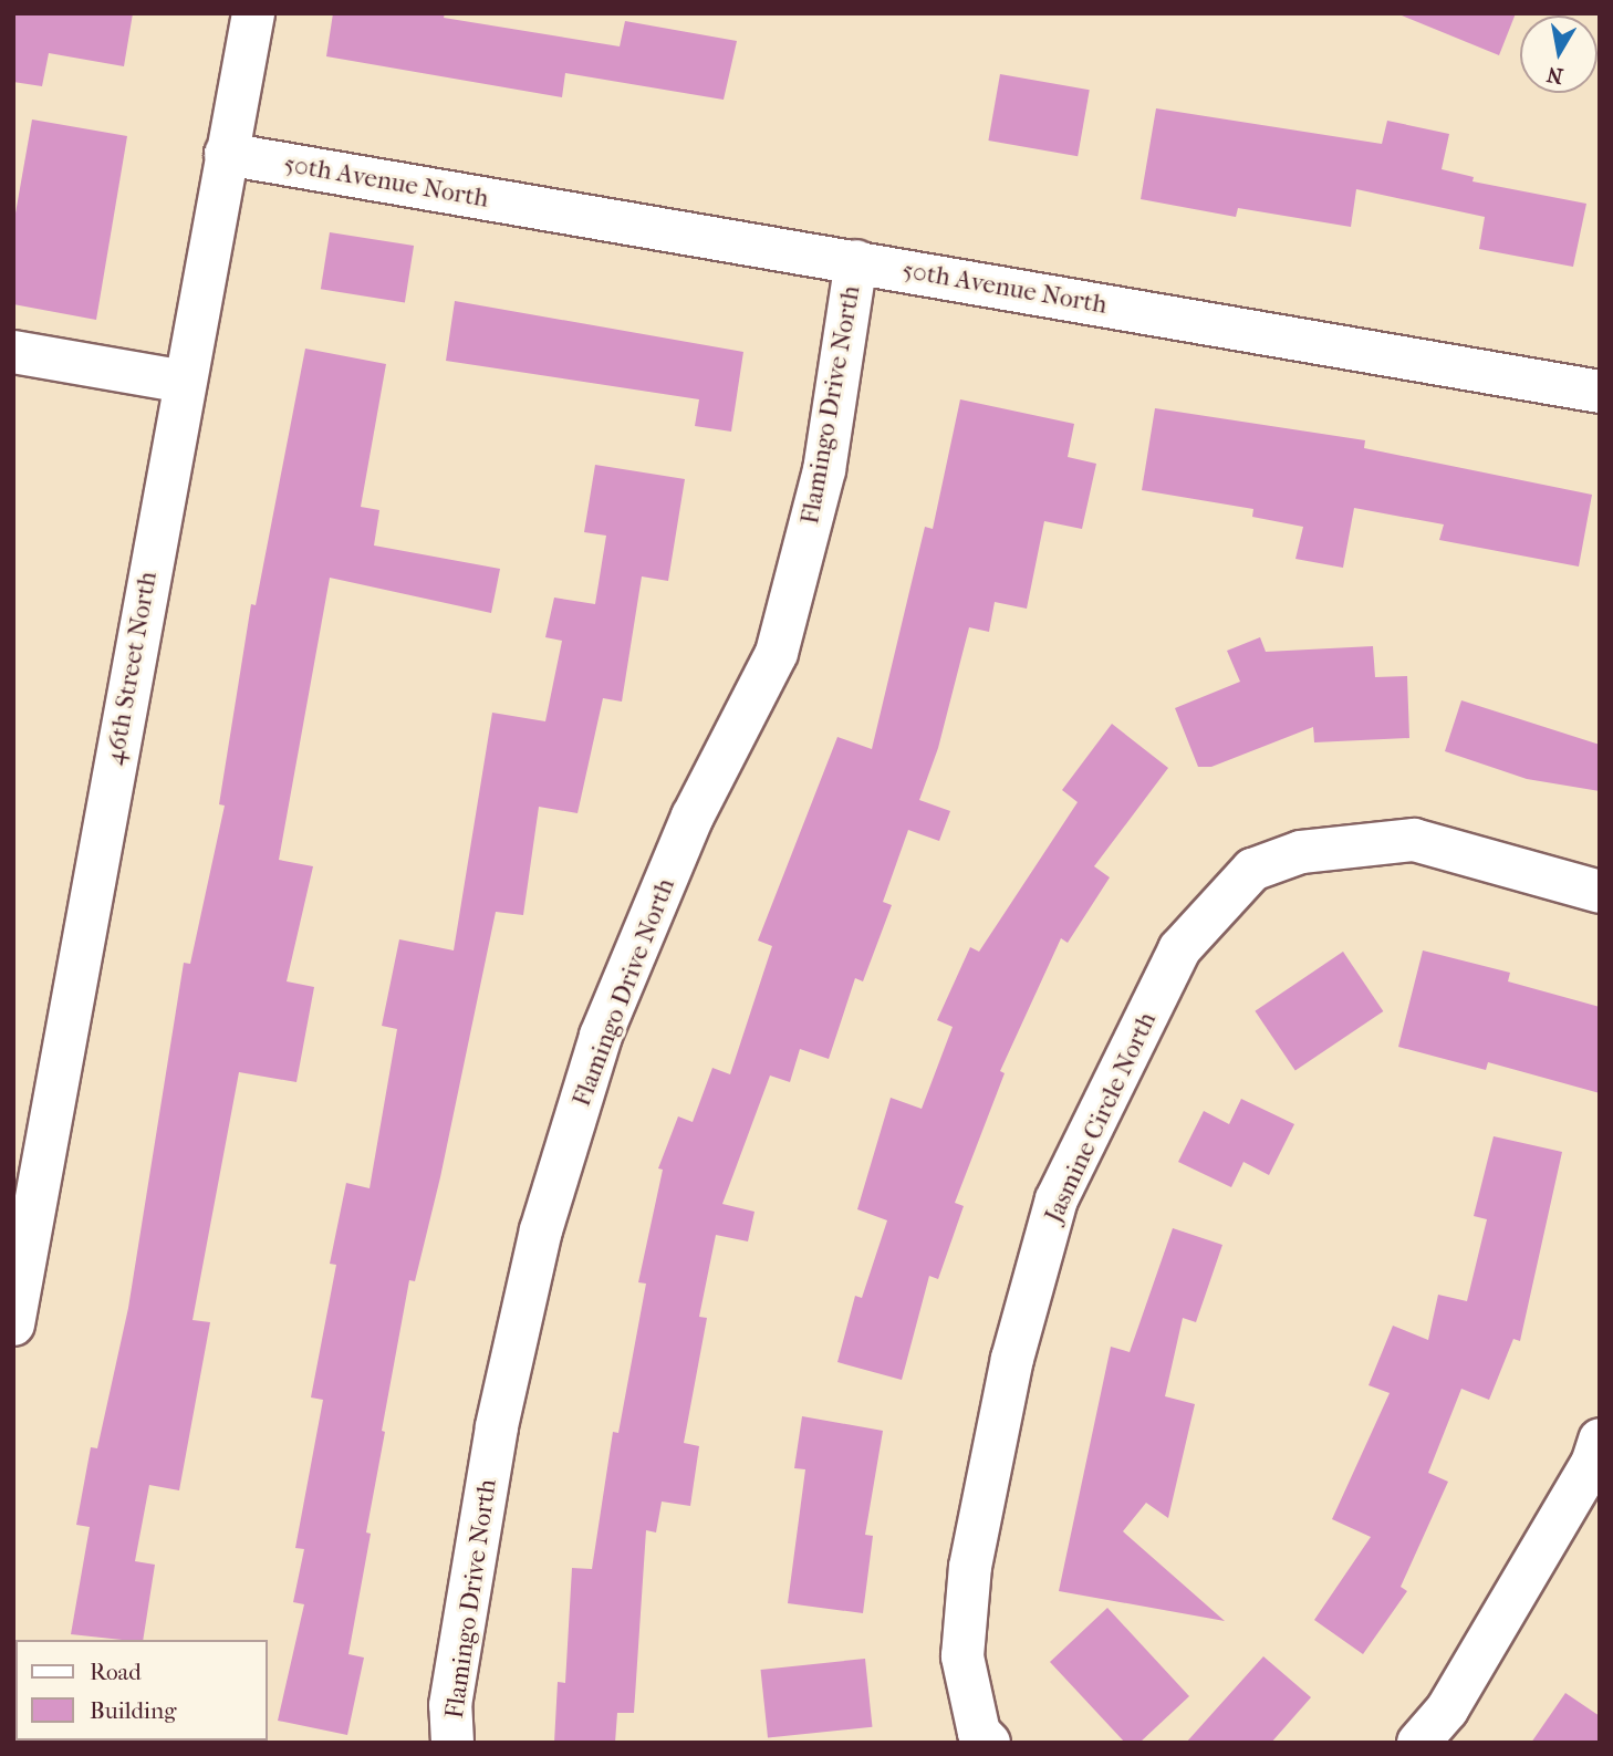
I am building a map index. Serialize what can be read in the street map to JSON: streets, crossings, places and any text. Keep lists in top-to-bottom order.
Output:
{
  "streets": {
    "street": [
      "50th Avenue North",
      "Flamingo Drive North",
      "46th Street North",
      "Jasmine Circle North"
    ]
  },
  "crossings": [
    ["50th Avenue North", "Flamingo Drive North"],
    ["50th Avenue North", "46th Street North"]
  ],
  "legend": ["Road", "Building"],
  "north": "bottom"
}
